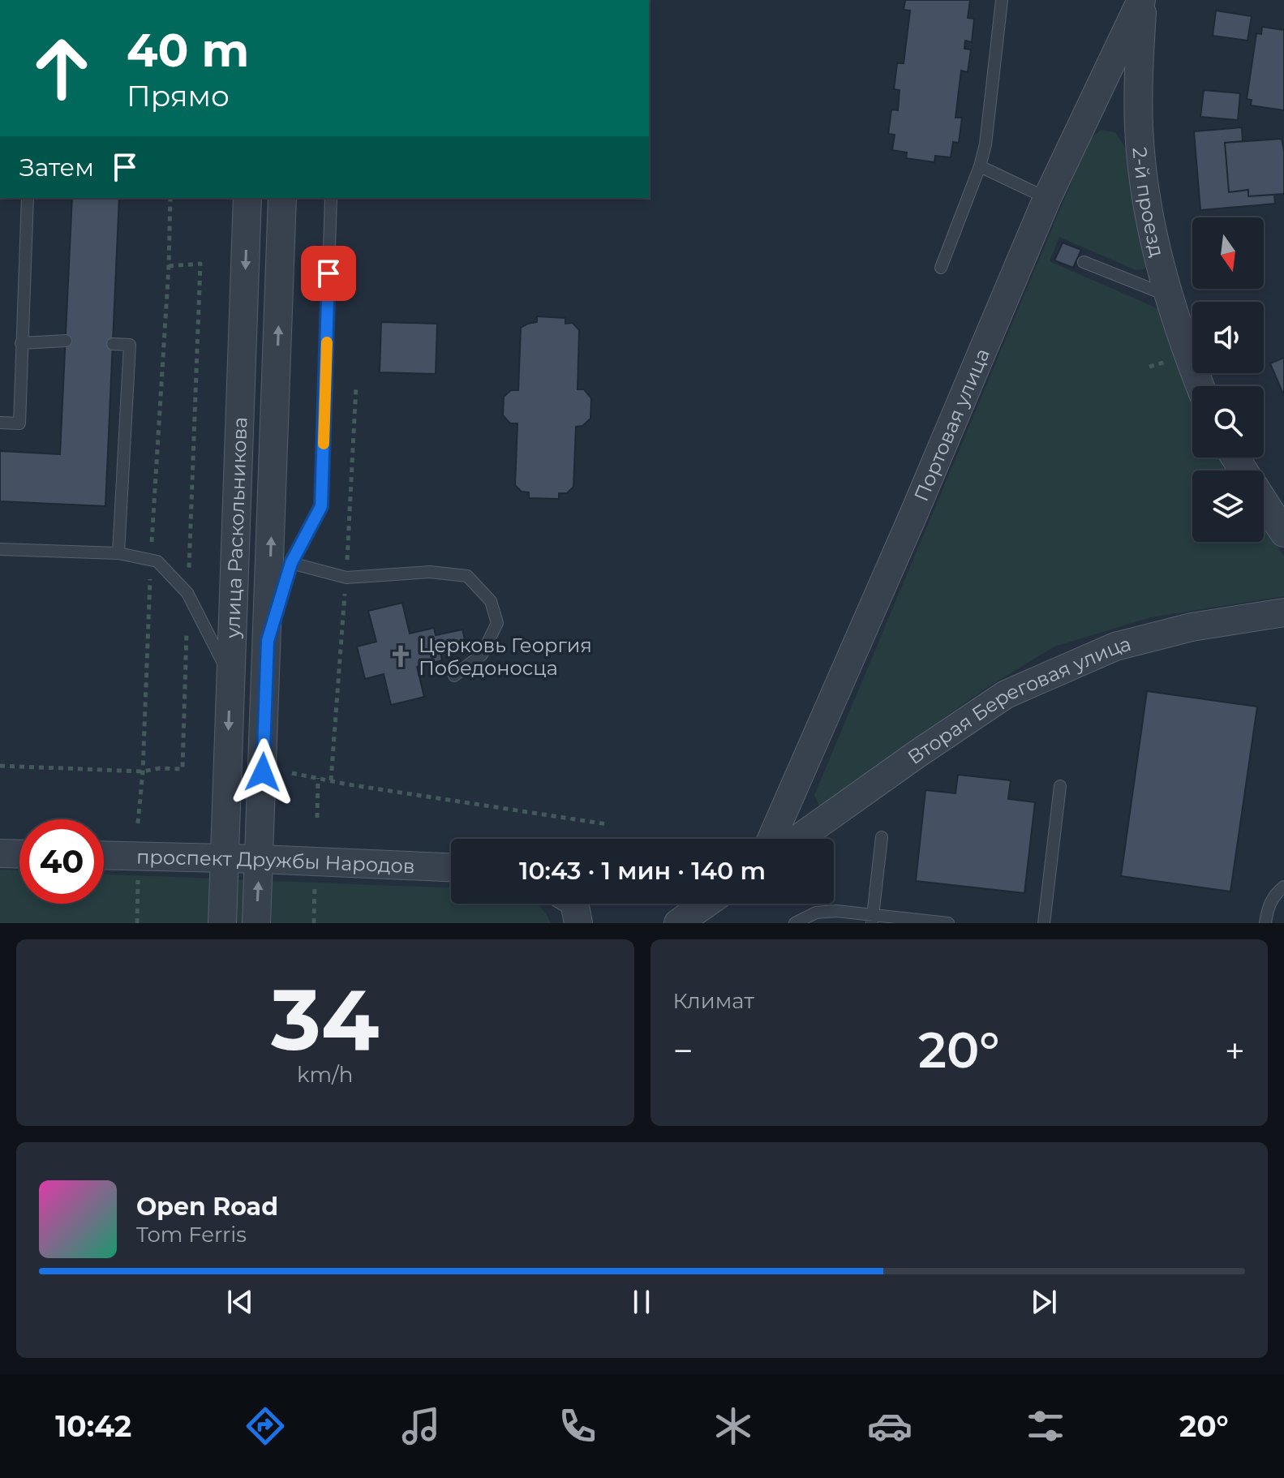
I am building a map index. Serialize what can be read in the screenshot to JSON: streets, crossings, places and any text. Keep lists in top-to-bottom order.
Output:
{
  "streets": {
    "street": [
      "2-й проезд",
      "Портовая улица",
      "улица Раскольникова",
      "Вторая Береговая улица",
      "проспект Дружбы Народов"
    ]
  },
  "crossings": [
    ["2-й проезд", "Портовая улица"],
    ["улица Раскольникова", "проспект Дружбы Народов"]
  ],
  "places": {
    "church": ["Церковь Георгия Победоносца"]
  },
  "north": "bottom",
  "page": {
    "turn": ["40 m", "Прямо"],
    "then": "Затем",
    "limit": "40",
    "trip": "10:43 · 1 мин · 140 m",
    "tile": [
      ["34", "km/h"],
      "Климат"
    ],
    "heat": ["−", "20°", "+"],
    "song": ["Open Road", "Tom Ferris"],
    "tabs": ["10:42", "20°"]
  }
}
